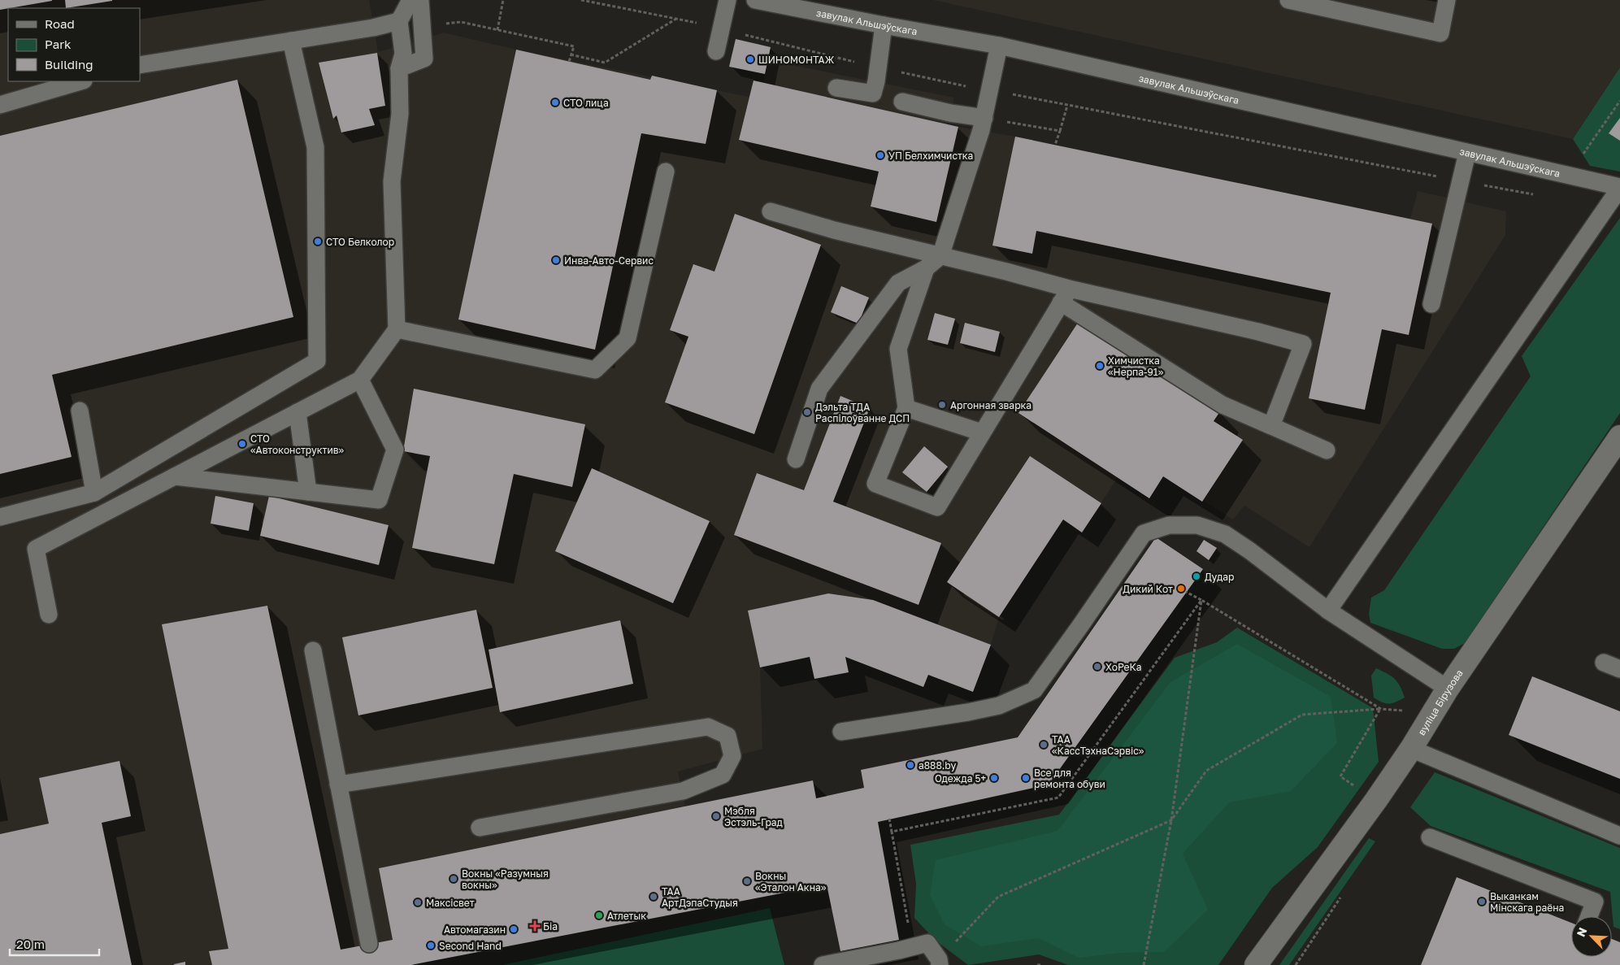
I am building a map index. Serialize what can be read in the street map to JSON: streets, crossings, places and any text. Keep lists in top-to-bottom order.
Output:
{
  "streets": {
    "street": ["вуліца Бірузова"],
    "lane": ["завулак Альшэўскага"]
  },
  "places": {
    "other": [
      "ШИНОМОНТАЖ",
      "СТО лица",
      "УП Белхимчистка",
      "СТО Белколор",
      "Инва-Авто-Сервис",
      "Химчистка «Нерпа-91»",
      "Аргонная зварка",
      "Дэльта ТДА Распілоўванне ДСП",
      "СТО «Автоконструктив»",
      "Дудар",
      "Дикий Кот",
      "ХоРеКа",
      "ТАА «КассТэхнаСэрвіс»",
      "a888.by",
      "Одежда 5+",
      "Все для ремонта обуви",
      "Мэбля Эстэль-Град",
      "Вокны «Разумныя вокны»",
      "Вокны «Эталон Акна»",
      "ТАА АртДэпаСтудыя",
      "Выканкам Мінскага раёна",
      "Максісвет",
      "Атлетык",
      "Автомагазин",
      "Second Hand"
    ],
    "health": ["Біа"]
  },
  "legend": ["Road", "Park", "Building"],
  "scale_bar": "20 m",
  "north": "top left"
}
